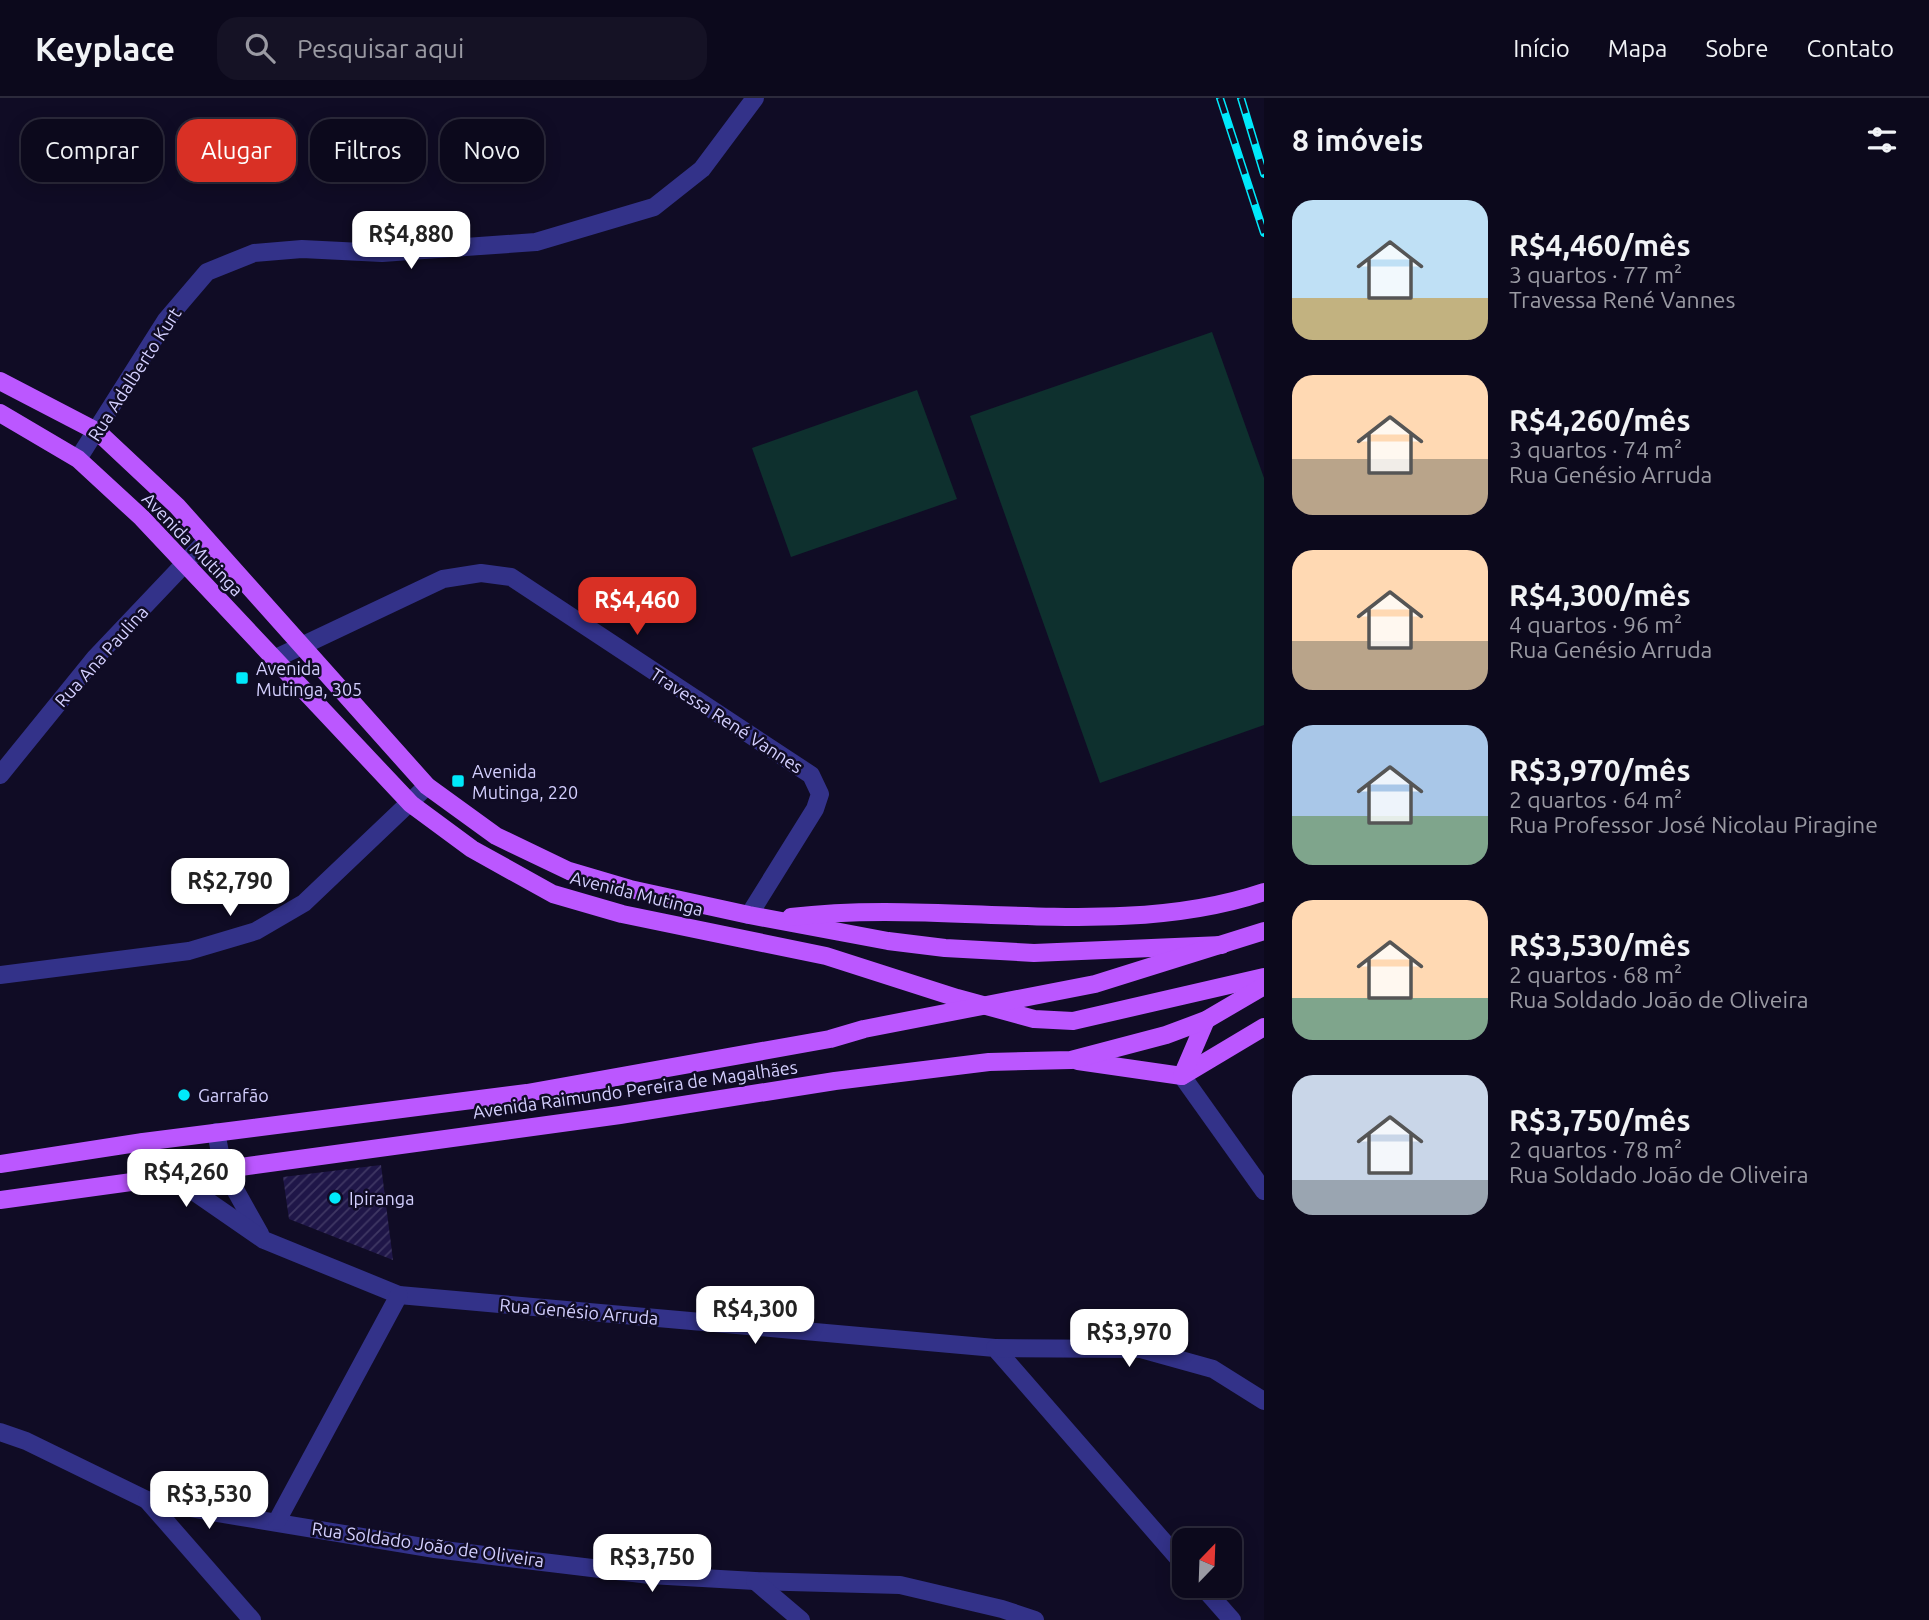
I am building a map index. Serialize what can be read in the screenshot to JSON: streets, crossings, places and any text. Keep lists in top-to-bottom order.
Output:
{
  "streets": {
    "main road": ["Avenida Mutinga", "Avenida Raimundo Pereira de Magalhães"],
    "street": [
      "Rua Adalberto Kurt",
      "Rua Ana Paulina",
      "Travessa René Vannes",
      "Rua Genésio Arruda",
      "Rua Soldado João de Oliveira"
    ]
  },
  "crossings": [
    ["Rua Adalberto Kurt", "Avenida Mutinga"],
    ["Avenida Mutinga", "Rua Ana Paulina"],
    ["Avenida Mutinga", "Travessa René Vannes"],
    ["Avenida Mutinga", "Avenida Raimundo Pereira de Magalhães"],
    ["Avenida Raimundo Pereira de Magalhães", "Rua Genésio Arruda"]
  ],
  "places": {
    "transit": ["Avenida Mutinga, 305", "Avenida Mutinga, 220"],
    "other": ["Garrafão", "Ipiranga"]
  },
  "north": "top right",
  "page": {
    "header": "Keyplace",
    "search": "Pesquisar aqui",
    "nav": [
      "Início",
      "Mapa",
      "Sobre",
      "Contato"
    ],
    "heading": "8 imóveis",
    "chip": [
      "Comprar",
      "Alugar",
      "Filtros",
      "Novo"
    ],
    "list": [
      {
        "name": "R$4,460/mês",
        "note": "3 quartos · 77 m² · Travessa René Vannes"
      },
      {
        "name": "R$4,260/mês",
        "note": "3 quartos · 74 m² · Rua Genésio Arruda"
      },
      {
        "name": "R$4,300/mês",
        "note": "4 quartos · 96 m² · Rua Genésio Arruda"
      },
      {
        "name": "R$3,970/mês",
        "note": "2 quartos · 64 m² · Rua Professor José Nicolau Piragine"
      },
      {
        "name": "R$3,530/mês",
        "note": "2 quartos · 68 m² · Rua Soldado João de Oliveira"
      },
      {
        "name": "R$3,750/mês",
        "note": "2 quartos · 78 m² · Rua Soldado João de Oliveira"
      }
    ],
    "price": [
      "R$4,880",
      "R$4,460",
      "R$2,790",
      "R$4,260",
      "R$4,300",
      "R$3,970",
      "R$3,530",
      "R$3,750"
    ]
  }
}
